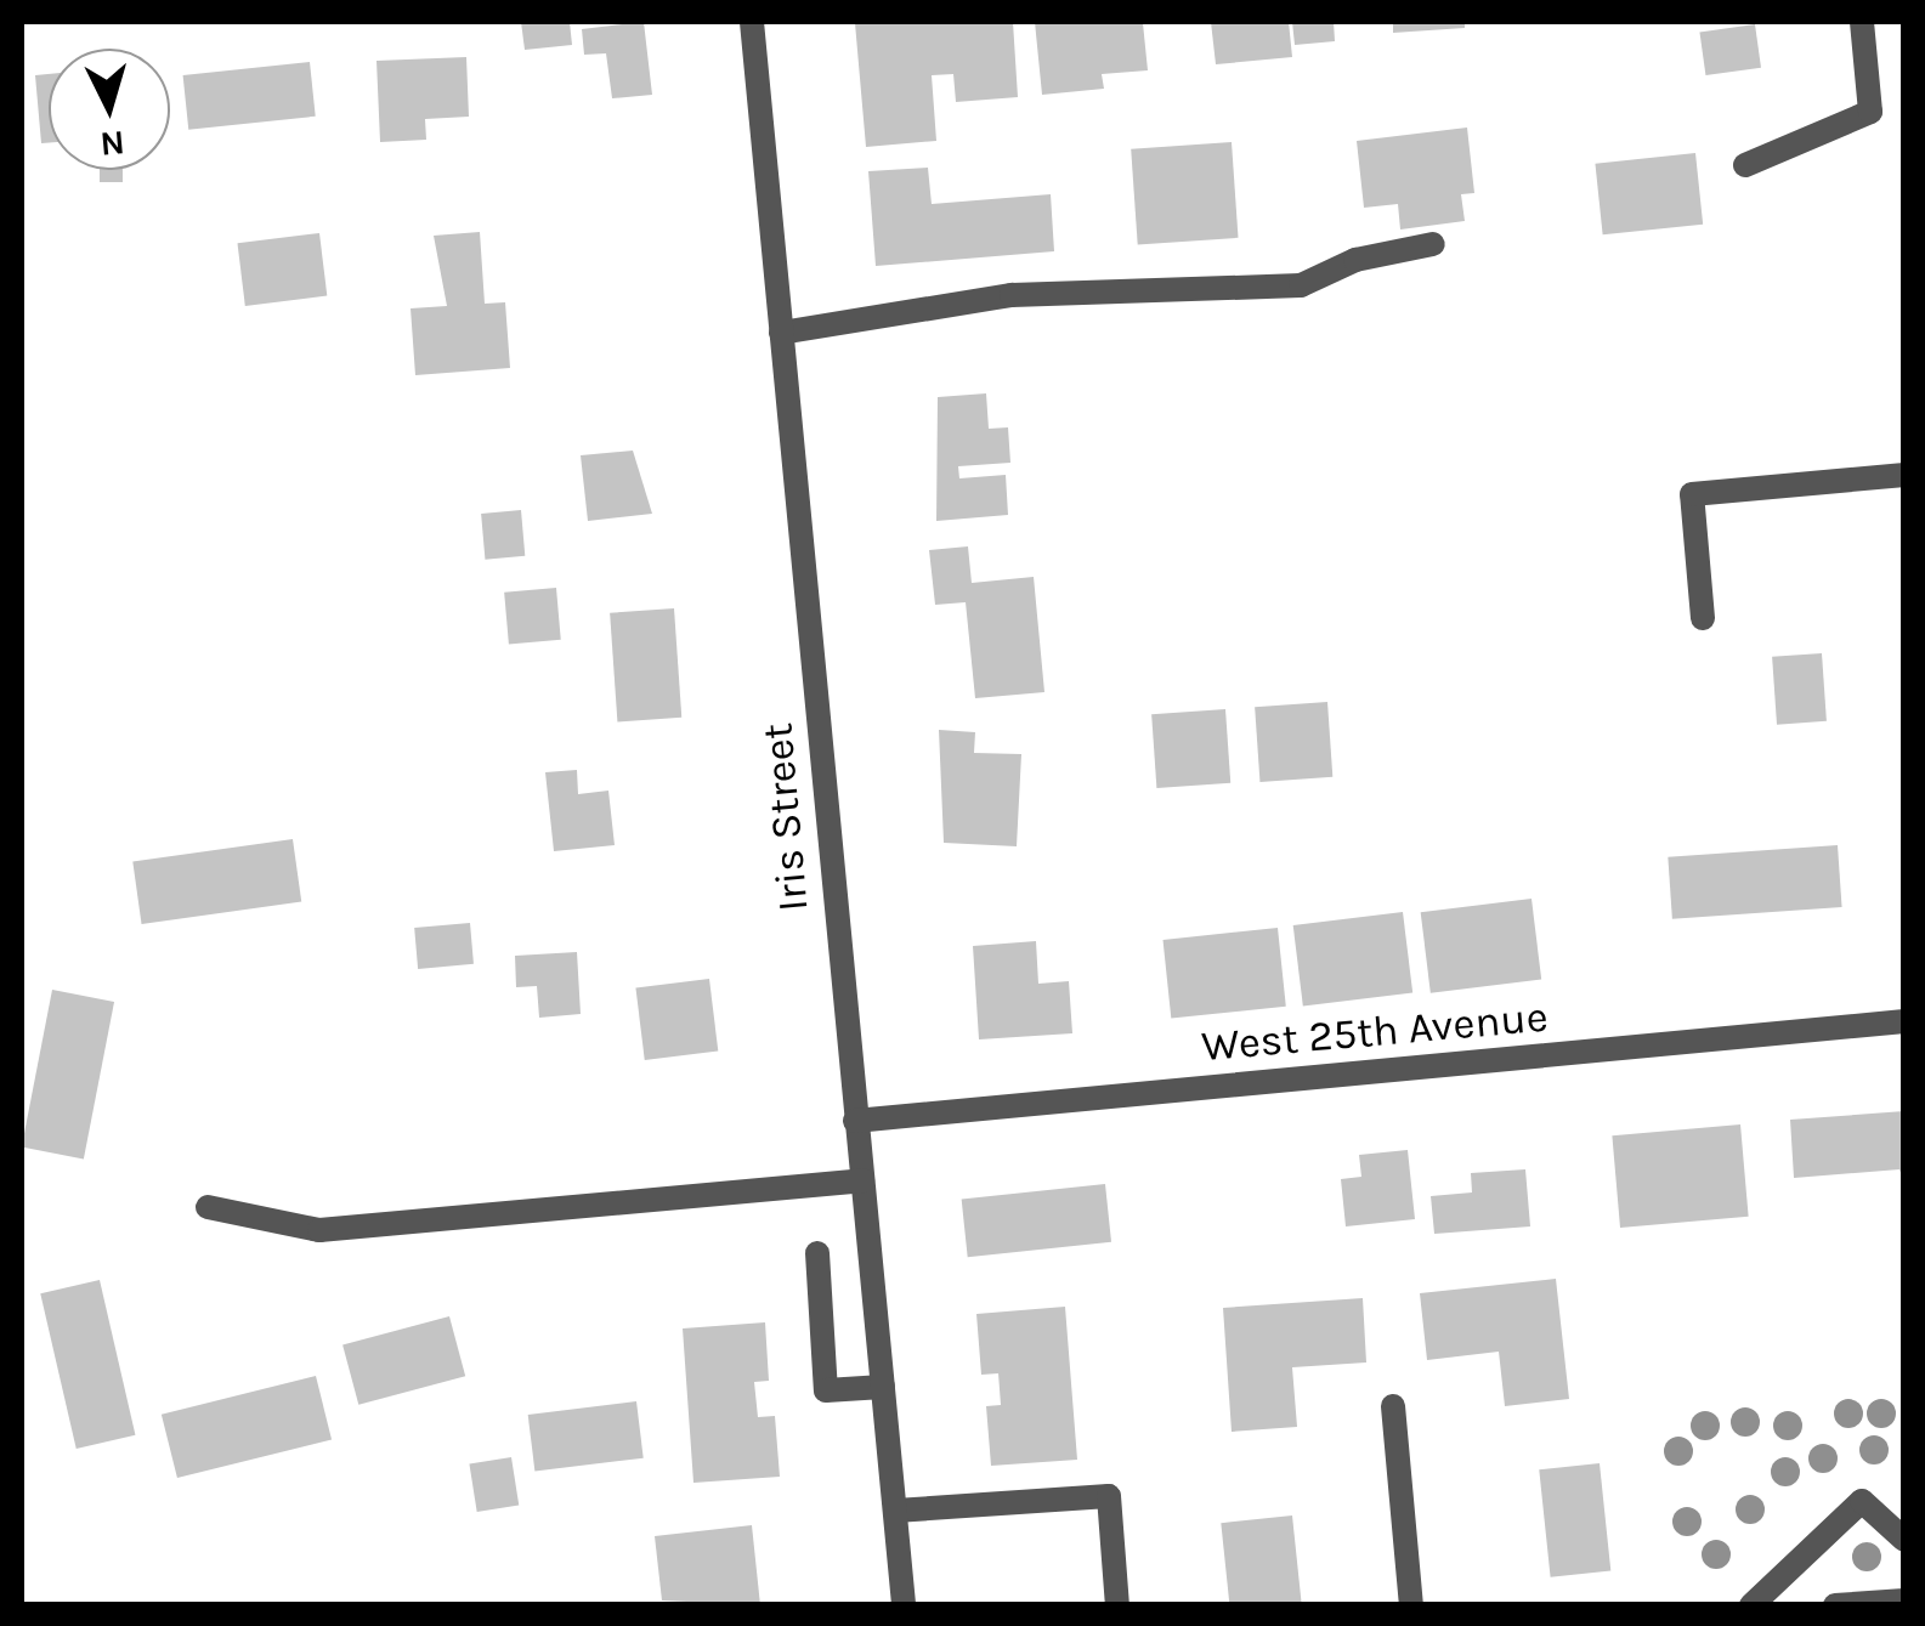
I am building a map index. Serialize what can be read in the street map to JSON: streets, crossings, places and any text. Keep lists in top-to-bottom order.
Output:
{
  "streets": {
    "street": ["Iris Street", "West 25th Avenue"]
  },
  "crossings": [
    ["Iris Street", "West 25th Avenue"]
  ],
  "north": "bottom"
}
